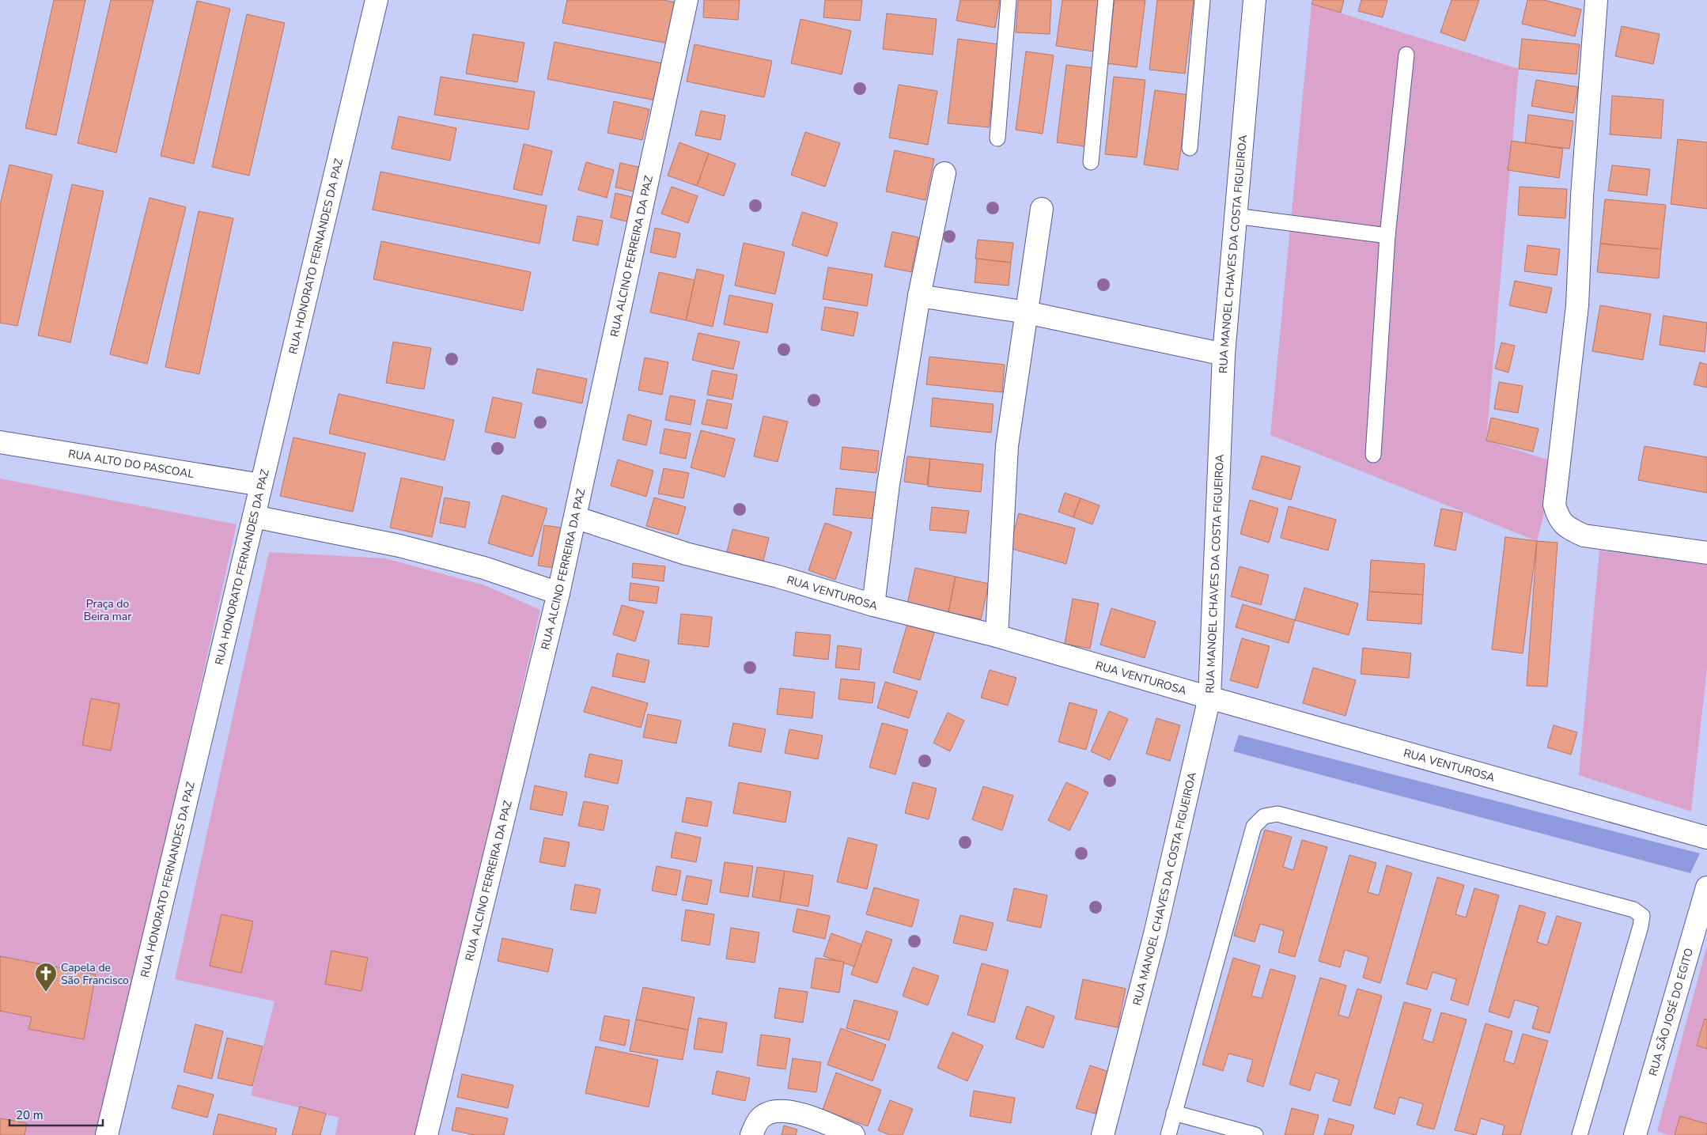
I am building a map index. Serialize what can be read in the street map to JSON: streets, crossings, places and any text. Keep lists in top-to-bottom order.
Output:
{
  "streets": {
    "street": [
      "RUA MANOEL CHAVES DA COSTA FIGUEIROA",
      "RUA HONORATO FERNANDES DA PAZ",
      "RUA ALCINO FERREIRA DA PAZ",
      "RUA ALTO DO PASCOAL",
      "RUA VENTUROSA",
      "RUA SÃO JOSÉ DO EGITO"
    ]
  },
  "crossings": [
    ["RUA MANOEL CHAVES DA COSTA FIGUEIROA", "RUA VENTUROSA"],
    ["RUA HONORATO FERNANDES DA PAZ", "RUA ALTO DO PASCOAL"],
    ["RUA ALCINO FERREIRA DA PAZ", "RUA VENTUROSA"]
  ],
  "parks": ["Praça do Beira mar"],
  "places": {
    "church": ["Capela de São Francisco"]
  },
  "scale_bar": "20 m"
}
